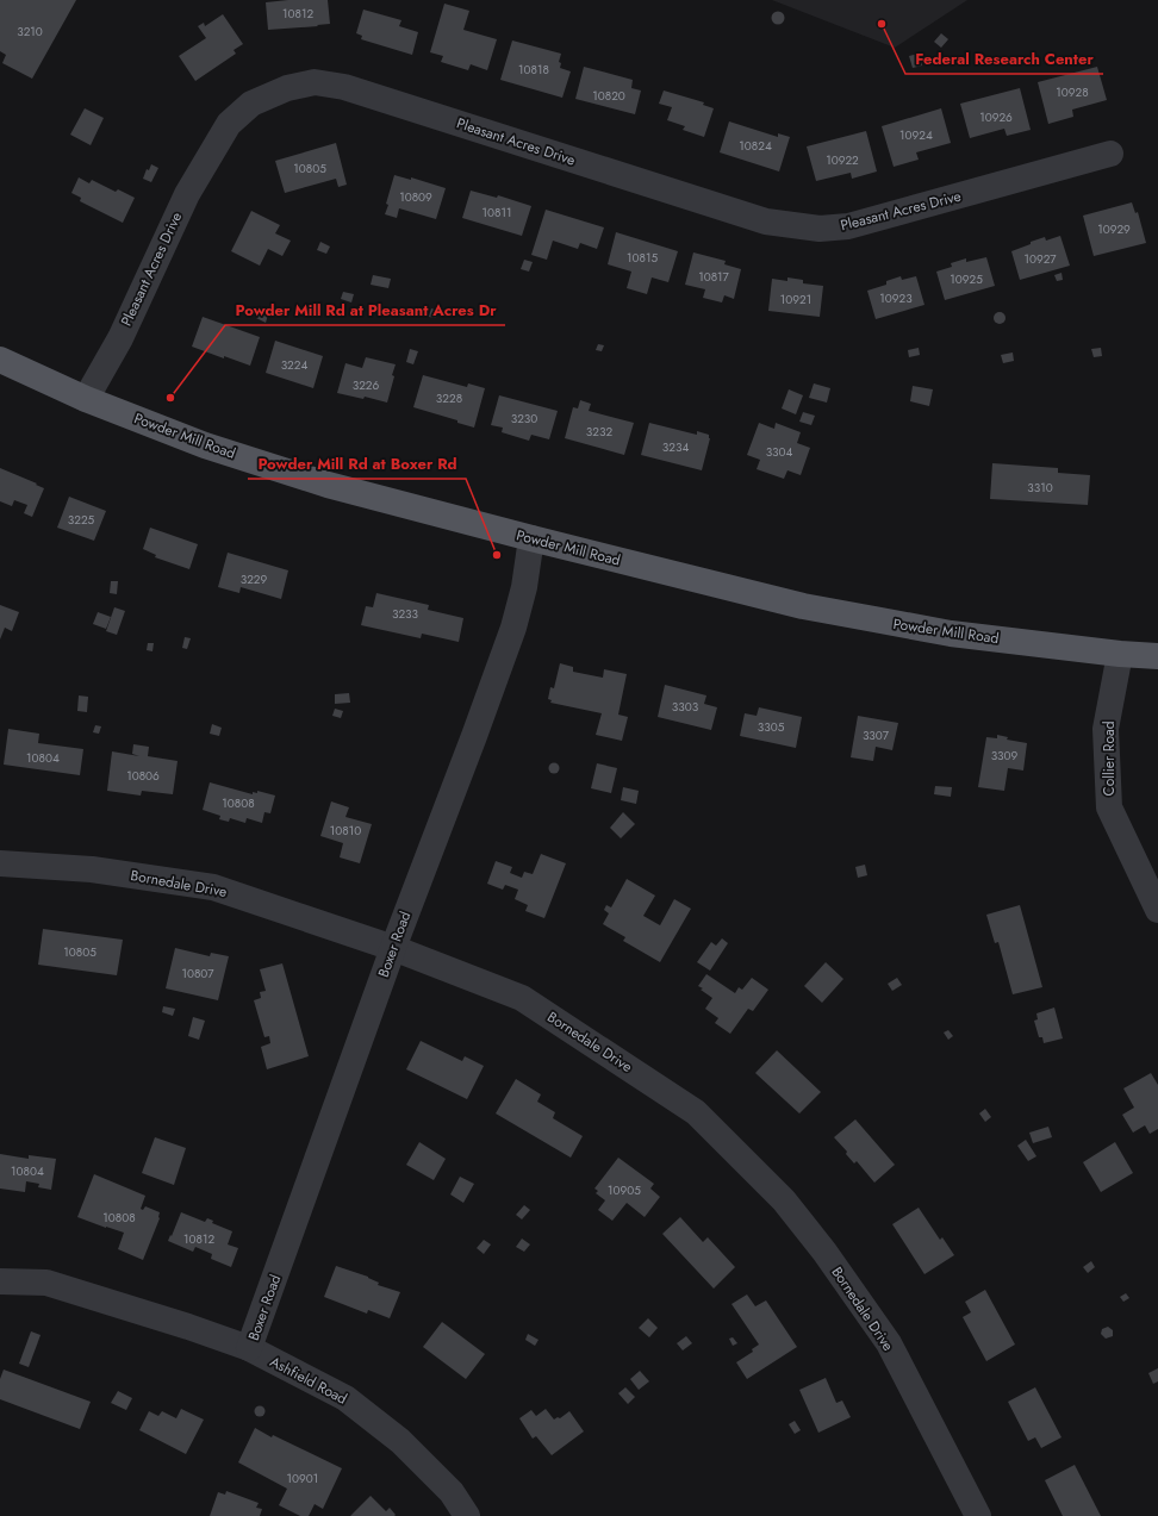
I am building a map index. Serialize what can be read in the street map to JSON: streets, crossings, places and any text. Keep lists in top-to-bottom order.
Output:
{
  "streets": {
    "main road": ["Powder Mill Road"],
    "street": [
      "Pleasant Acres Drive",
      "Collier Road",
      "Bornedale Drive",
      "Boxer Road",
      "Ashfield Road"
    ]
  },
  "crossings": [
    ["Pleasant Acres Drive", "Powder Mill Road"],
    ["Powder Mill Road", "Collier Road"],
    ["Powder Mill Road", "Boxer Road"],
    ["Bornedale Drive", "Boxer Road"],
    ["Boxer Road", "Ashfield Road"]
  ],
  "places": ["Federal Research Center", "Powder Mill Rd at Pleasant Acres Dr", "Powder Mill Rd at Boxer Rd"],
  "house_numbers": [
    "10812",
    "3210",
    "10818",
    "10928",
    "10820",
    "10926",
    "10924",
    "10824",
    "10922",
    "10805",
    "10809",
    "10811",
    "10929",
    "10815",
    "10927",
    "10817",
    "10925",
    "10923",
    "10921",
    "3224",
    "3226",
    "3228",
    "3230",
    "3232",
    "3234",
    "3304",
    "3310",
    "3225",
    "3229",
    "3233",
    "3303",
    "3305",
    "3307",
    "3309",
    "10804",
    "10806",
    "10808",
    "10810",
    "10805",
    "10807",
    "10804",
    "10905",
    "10808",
    "10812",
    "10901"
  ]
}
